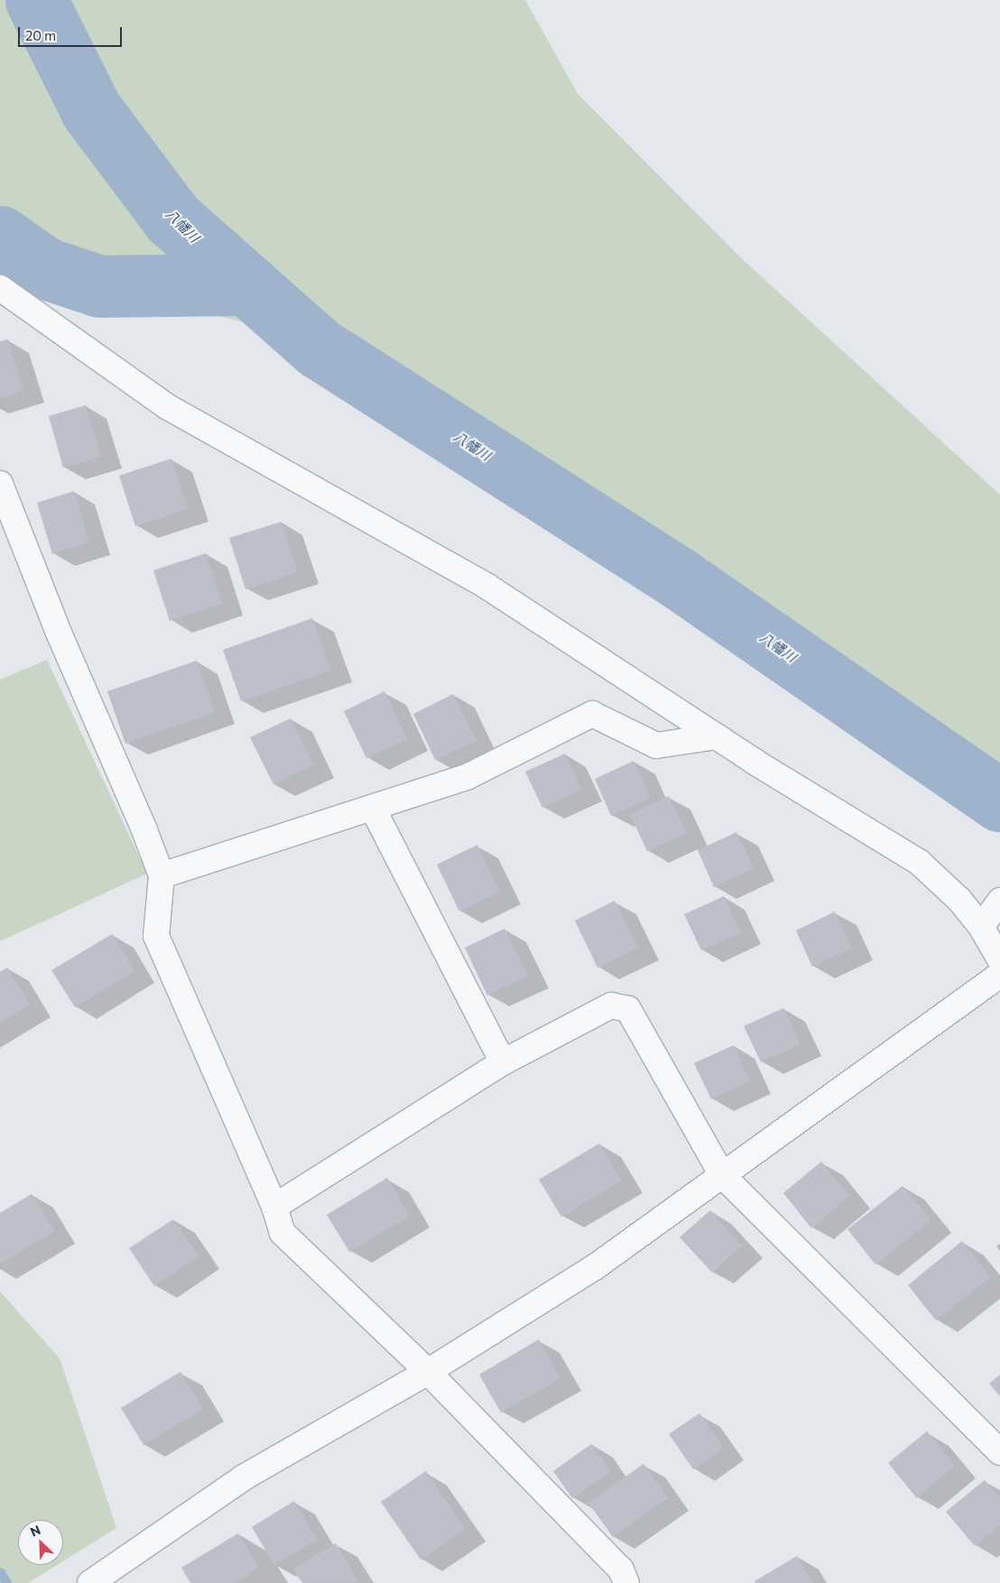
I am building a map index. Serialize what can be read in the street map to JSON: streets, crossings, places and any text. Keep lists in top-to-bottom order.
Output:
{
  "water": ["八幡川"],
  "scale_bar": "20 m",
  "north": "top left"
}
